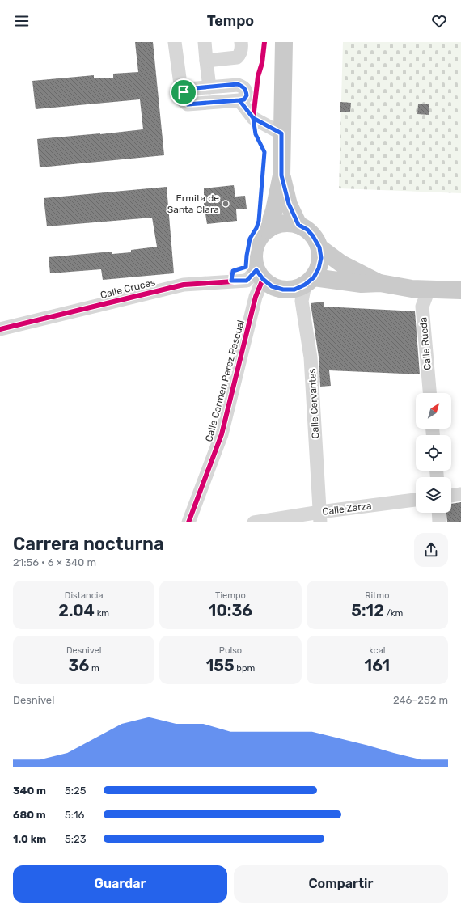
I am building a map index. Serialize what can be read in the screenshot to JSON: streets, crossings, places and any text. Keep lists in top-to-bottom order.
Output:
{
  "streets": {
    "street": [
      "Calle Cruces",
      "Calle Rueda",
      "Calle Carmen Perez Pascual",
      "Calle Cervantes",
      "Calle Zarza"
    ]
  },
  "crossings": [
    ["Calle Cruces", "Calle Carmen Perez Pascual"],
    ["Calle Cruces", "Calle Cervantes"],
    ["Calle Carmen Perez Pascual", "Calle Cervantes"],
    ["Calle Cervantes", "Calle Zarza"]
  ],
  "places": ["Ermita de Santa Clara"],
  "north": "top right",
  "page": {
    "header": "Tempo",
    "heading": ["Carrera nocturna", "21:56 · 6 × 340 m"],
    "stats": [
      ["Distancia", "2.04 km"],
      ["Tiempo", "10:36"],
      ["Ritmo", "5:12 /km"],
      ["Desnivel", "36 m"],
      ["Pulso", "155 bpm"],
      ["kcal", "161"]
    ],
    "chart": ["Desnivel", "246–252 m"],
    "list": [
      {
        "name": "340 m",
        "note": "5:25"
      },
      {
        "name": "680 m",
        "note": "5:16"
      },
      {
        "name": "1.0 km",
        "note": "5:23"
      }
    ],
    "buttons": ["Guardar", "Compartir"]
  }
}
